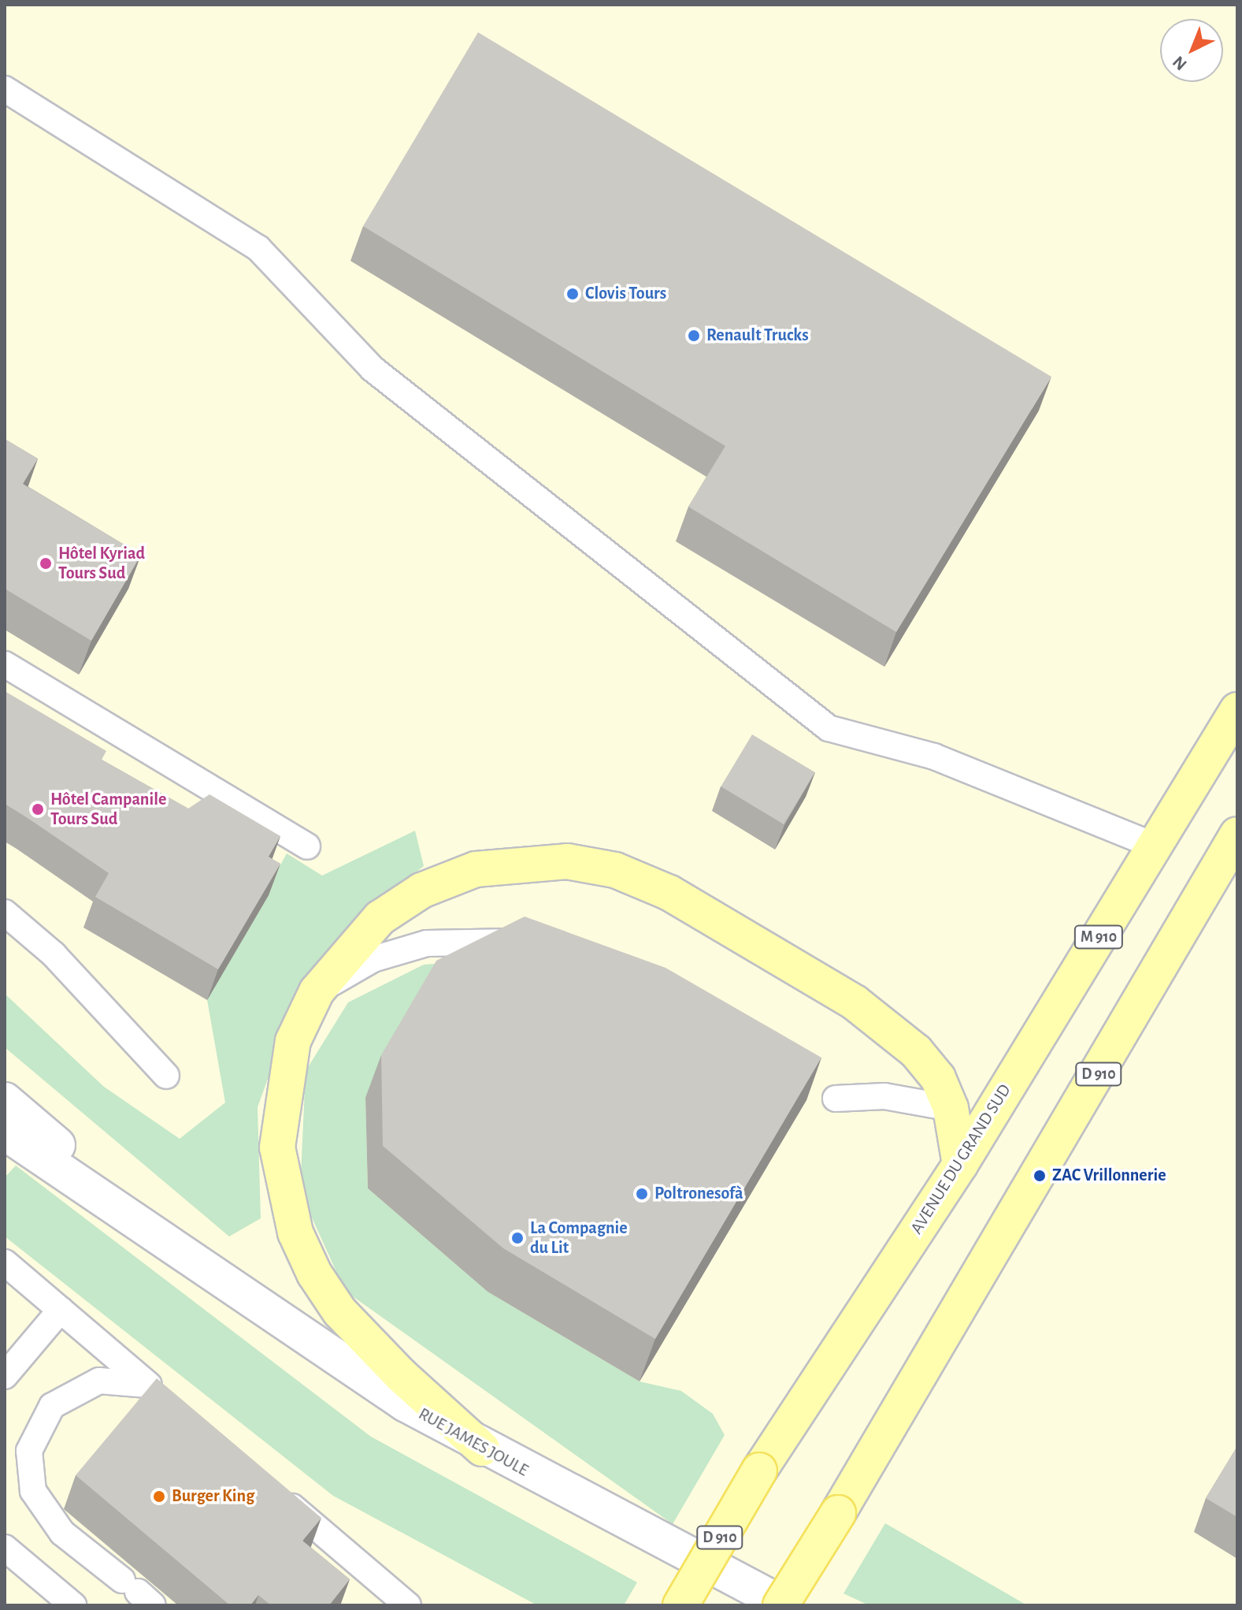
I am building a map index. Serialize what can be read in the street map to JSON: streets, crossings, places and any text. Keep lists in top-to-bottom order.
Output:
{
  "streets": {
    "main road": ["M 910", "D 910", "AVENUE DU GRAND SUD"],
    "street": ["RUE JAMES JOULE"]
  },
  "crossings": [
    ["D 910", "RUE JAMES JOULE"]
  ],
  "places": [
    "Clovis Tours",
    "Renault Trucks",
    "Hôtel Kyriad Tours Sud",
    "Hôtel Campanile Tours Sud",
    "ZAC Vrillonnerie",
    "Poltronesofà",
    "La Compagnie du Lit",
    "Burger King"
  ],
  "north": "bottom left"
}
